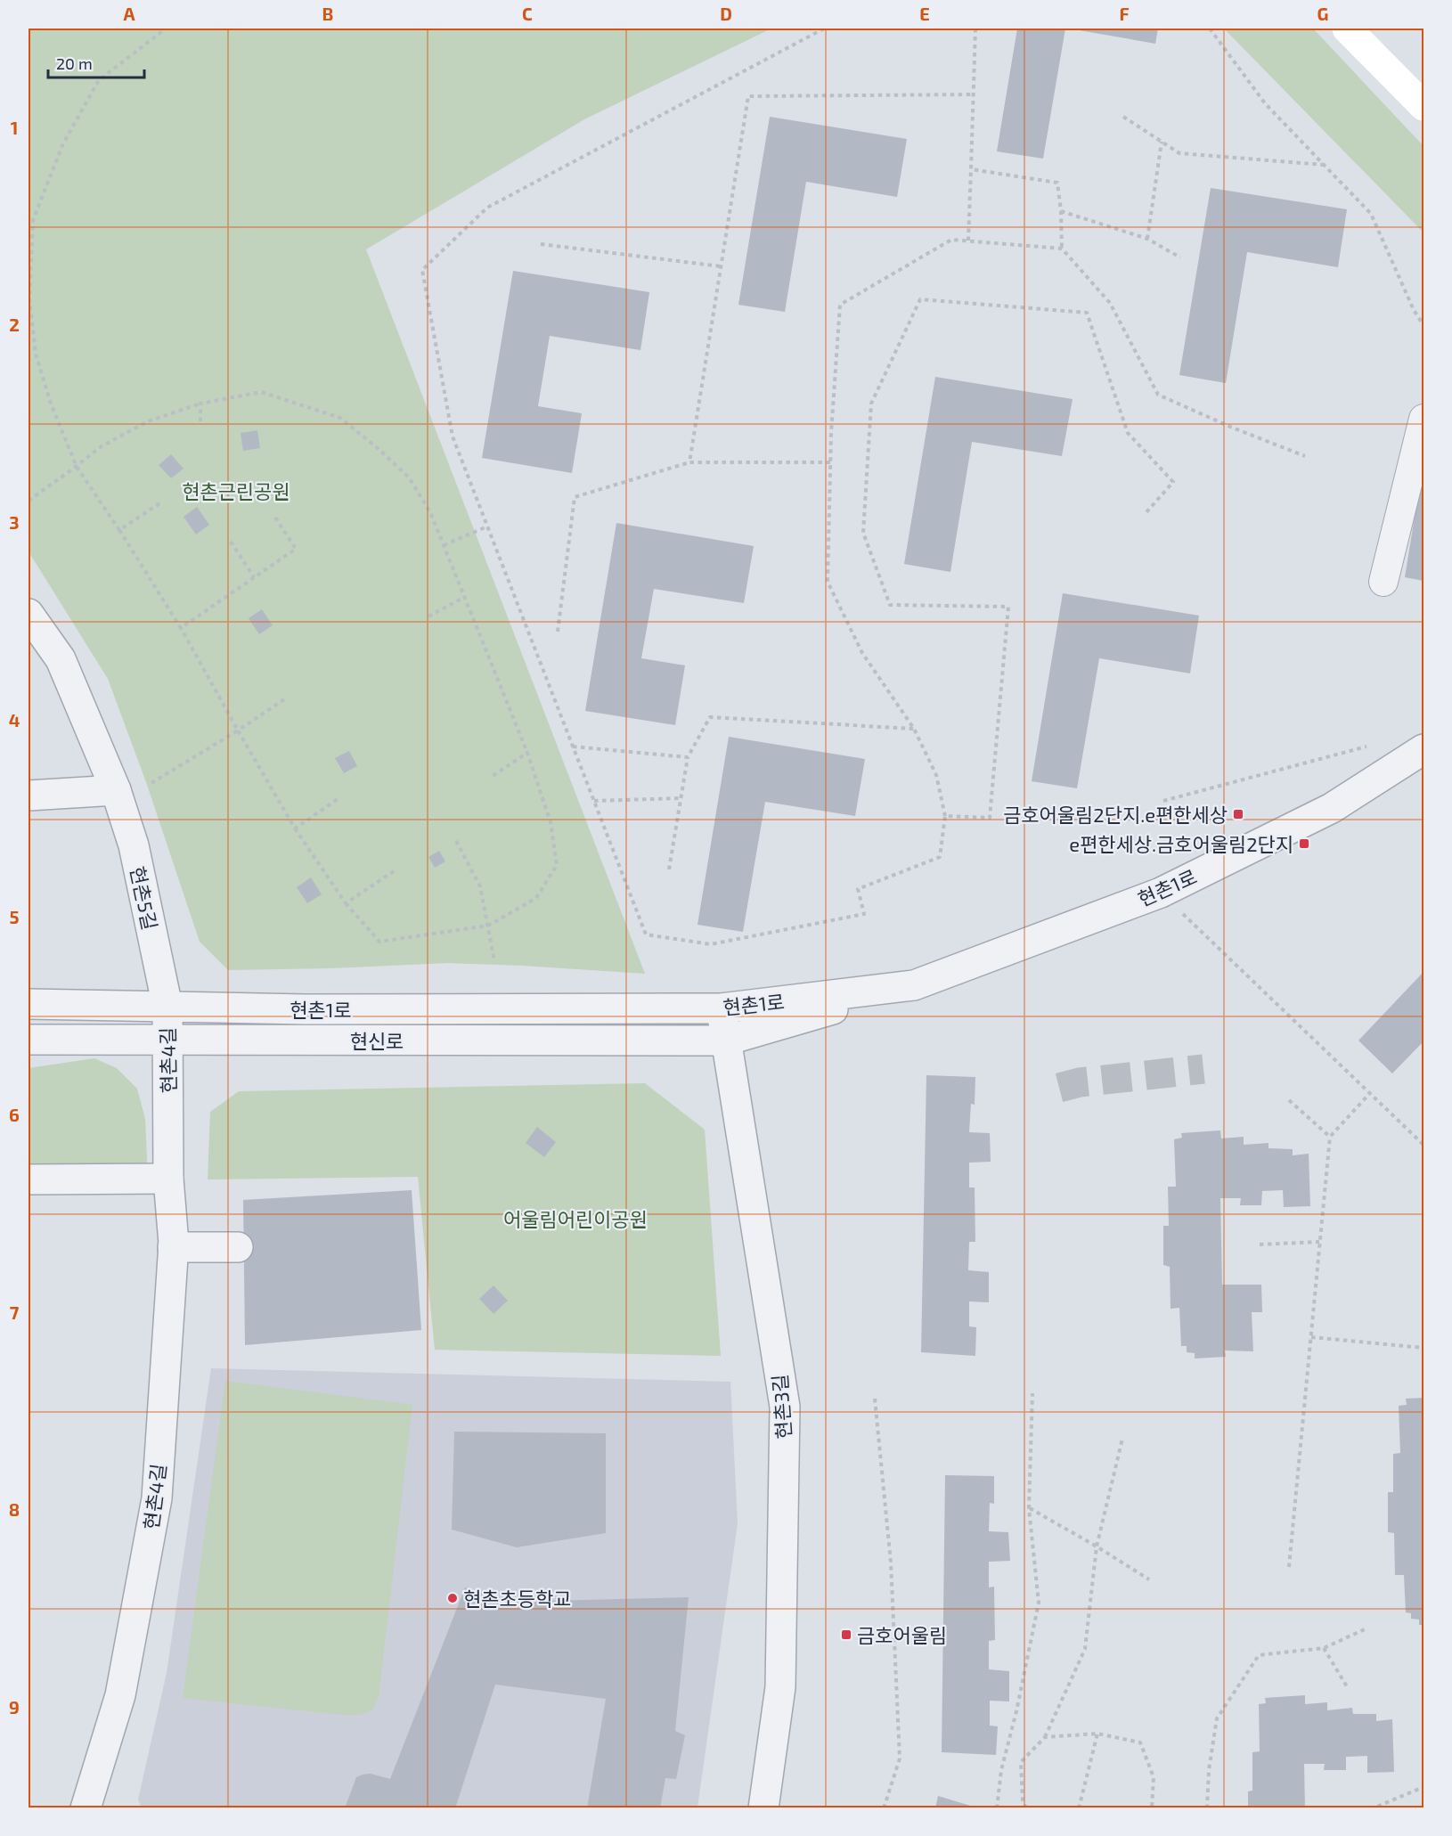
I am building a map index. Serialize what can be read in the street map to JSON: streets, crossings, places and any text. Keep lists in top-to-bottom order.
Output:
{
  "streets": {
    "street": [
      "현촌1로",
      "현촌5길",
      "현신로",
      "현촌4길",
      "현촌3길"
    ]
  },
  "crossings": [
    ["현촌1로", "현촌5길"],
    ["현촌1로", "현신로"],
    ["현촌1로", "현촌4길"],
    ["현촌1로", "현촌3길"],
    ["현촌5길", "현촌4길"],
    ["현신로", "현촌4길"],
    ["현신로", "현촌3길"]
  ],
  "parks": ["현촌근린공원", "어울림어린이공원"],
  "places": {
    "transit": ["금호어울림2단지.e편한세상", "e편한세상.금호어울림2단지", "금호어울림"],
    "other": ["현촌초등학교"]
  },
  "scale_bar": "20 m",
  "grid": {
    "columns": [
      "A",
      "B",
      "C",
      "D",
      "E",
      "F",
      "G"
    ],
    "rows": [
      "1",
      "2",
      "3",
      "4",
      "5",
      "6",
      "7",
      "8",
      "9"
    ]
  }
}
